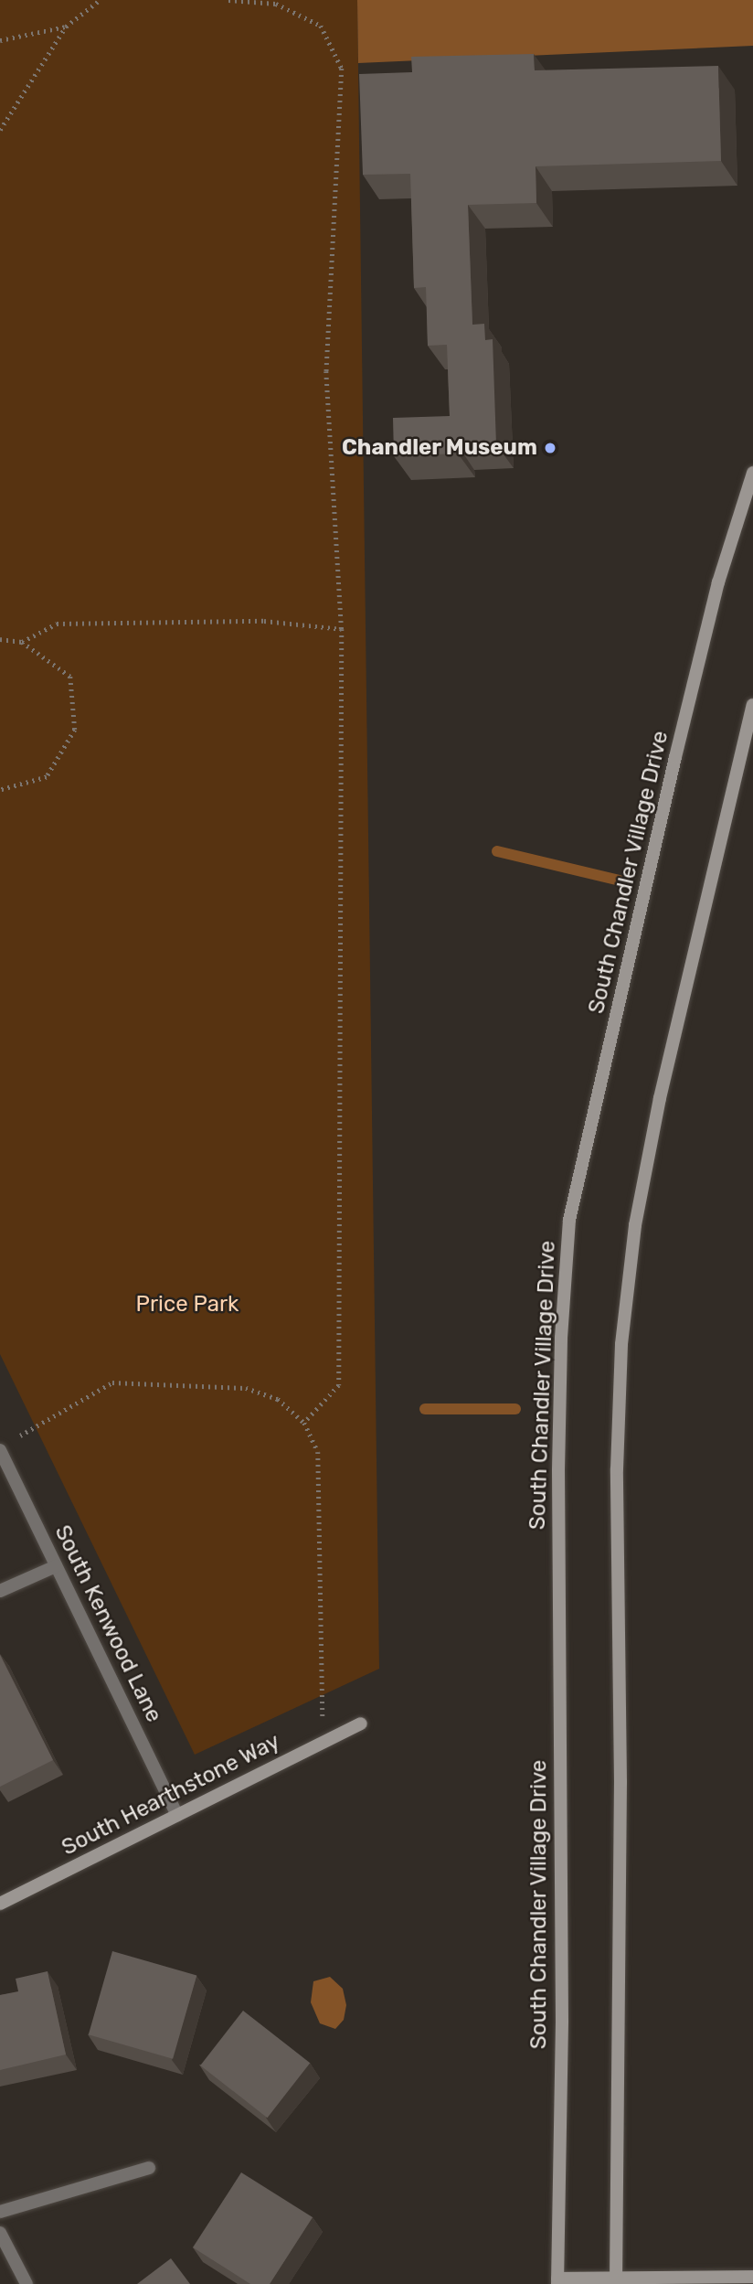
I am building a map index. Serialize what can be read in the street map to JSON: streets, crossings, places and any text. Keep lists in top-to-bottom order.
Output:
{
  "streets": {
    "street": ["South Chandler Village Drive", "South Kenwood Lane", "South Hearthstone Way"]
  },
  "crossings": [
    ["South Kenwood Lane", "South Hearthstone Way"]
  ],
  "parks": ["Price Park"],
  "places": ["Chandler Museum"]
}
